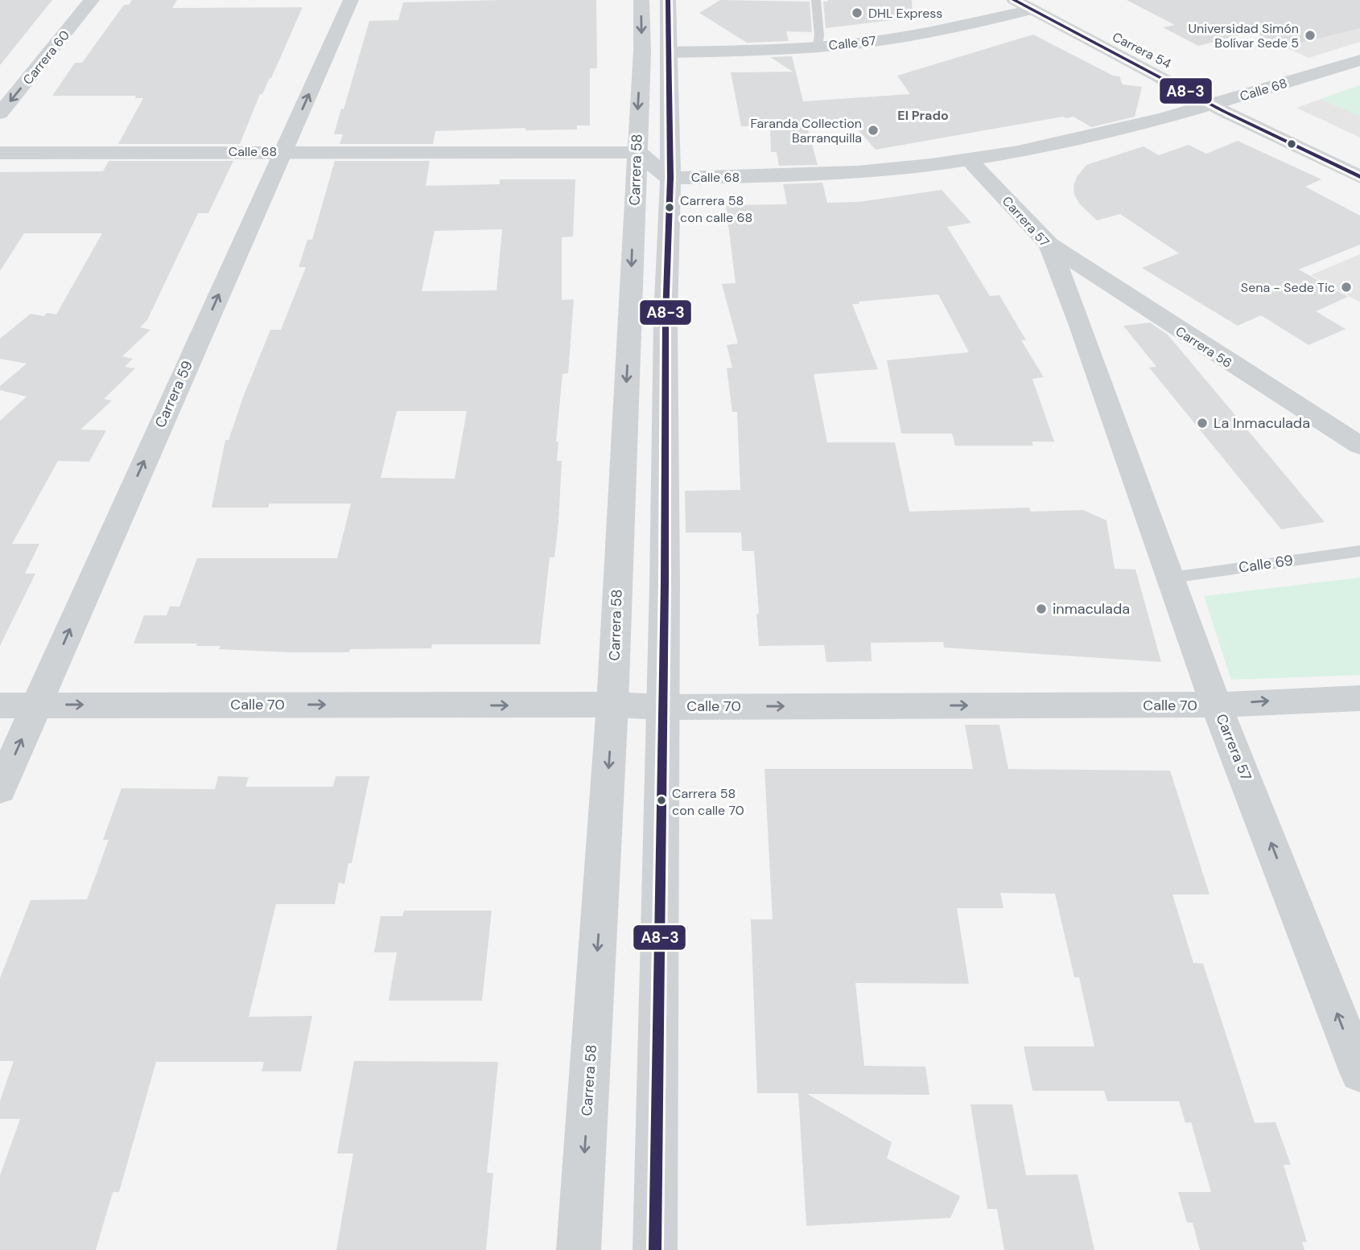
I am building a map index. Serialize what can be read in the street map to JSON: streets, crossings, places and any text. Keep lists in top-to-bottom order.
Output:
{
  "streets": {
    "main road": ["Carrera 54"],
    "street": [
      "Calle 67",
      "Carrera 60",
      "Calle 68",
      "Carrera 58",
      "Carrera 57",
      "Carrera 56",
      "Carrera 59",
      "Calle 70"
    ],
    "lane": ["Calle 69"]
  },
  "crossings": [
    ["Calle 67", "Carrera 54"],
    ["Calle 67", "Carrera 58"],
    ["Carrera 54", "Calle 68"],
    ["Calle 68", "Carrera 58"],
    ["Calle 68", "Carrera 57"],
    ["Calle 68", "Carrera 59"],
    ["Carrera 58", "Calle 70"],
    ["Carrera 57", "Carrera 56"],
    ["Carrera 57", "Calle 69"],
    ["Carrera 57", "Calle 70"],
    ["Carrera 59", "Calle 70"]
  ],
  "one_way": [
    "Carrera 60",
    "Carrera 57",
    "Carrera 59",
    "Calle 70"
  ],
  "districts": ["El Prado"],
  "places": [
    "DHL Express",
    "Universidad Simón Bolívar Sede 5",
    "Faranda Collection Barranquilla",
    "Carrera 58 con calle 68",
    "Sena - Sede Tic",
    "La Inmaculada",
    "inmaculada",
    "Carrera 58 con calle 70"
  ],
  "lines": ["transit line A8-3"]
}
